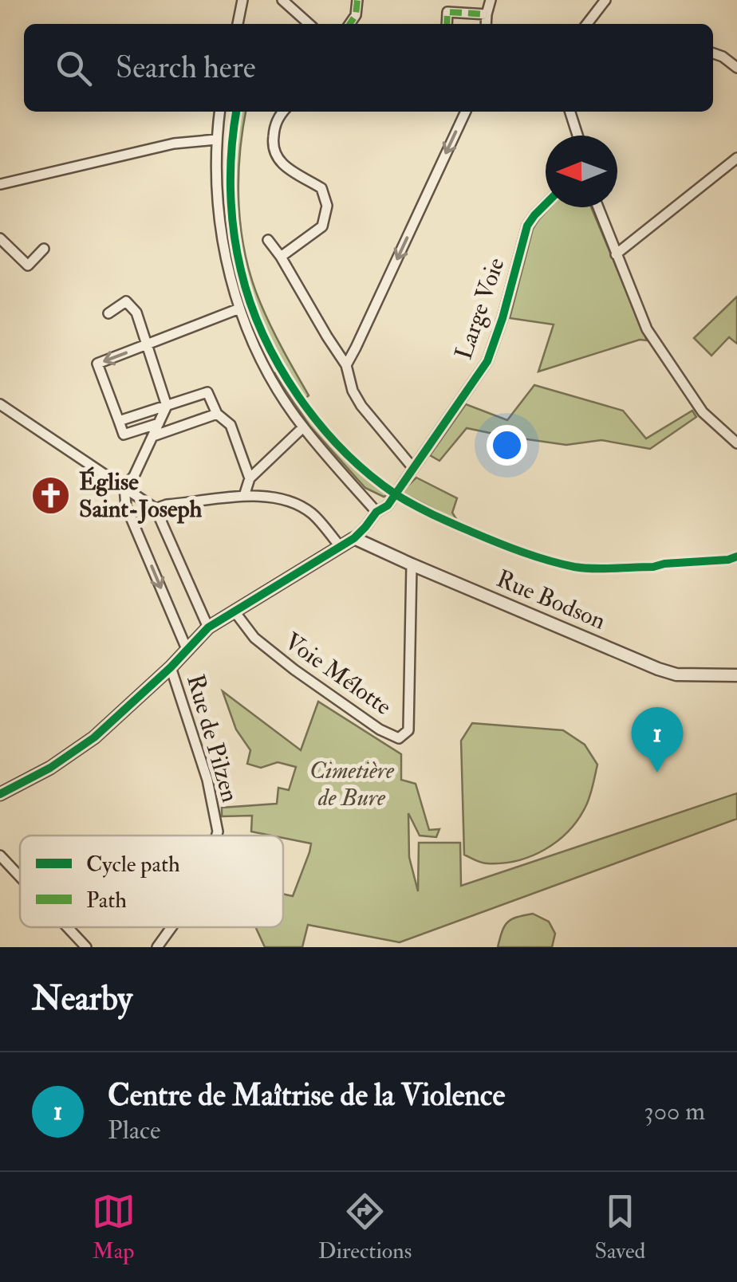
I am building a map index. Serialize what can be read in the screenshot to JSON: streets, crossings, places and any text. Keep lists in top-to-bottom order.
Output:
{
  "streets": {
    "street": [
      "Large Voie",
      "Rue Bodson",
      "Voie Mélotte",
      "Rue de Pilzen"
    ]
  },
  "crossings": [
    ["Large Voie", "Rue Bodson"],
    ["Rue Bodson", "Voie Mélotte"]
  ],
  "parks": ["Cimetière de Bure"],
  "places": {
    "church": ["Église Saint-Joseph"]
  },
  "legend": ["Cycle path", "Path"],
  "north": "left",
  "page": {
    "search": "Search here",
    "pins": "1",
    "heading": "Nearby",
    "list": [
      {
        "mark": "1",
        "name": "Centre de Maîtrise de la Violence",
        "note": "Place",
        "value": "300 m"
      }
    ],
    "nav": ["Map", "Directions", "Saved"]
  }
}
